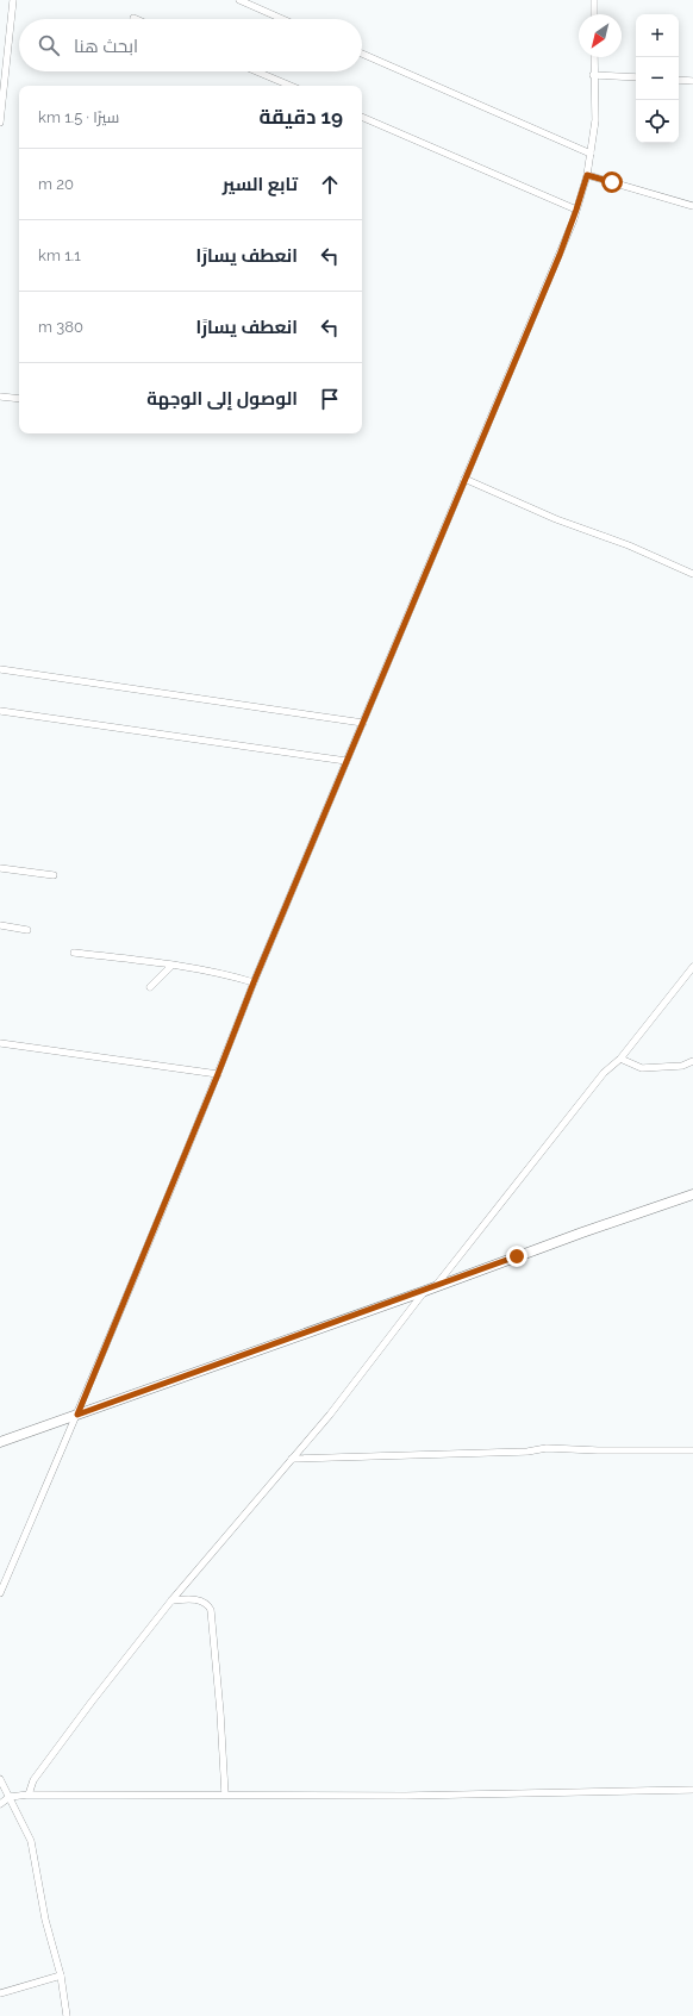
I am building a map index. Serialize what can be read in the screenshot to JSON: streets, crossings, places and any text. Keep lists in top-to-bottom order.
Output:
{
  "north": "bottom left",
  "page": {
    "map_buttons": ["+", "−"],
    "search": "ابحث هنا",
    "heading": ["19 دقيقة", "سيرًا · 1.5 km"],
    "list": [
      ["تابع السير", "20 m"],
      ["انعطف يسارًا", "1.1 km"],
      ["انعطف يسارًا", "380 m"],
      "الوصول إلى الوجهة"
    ]
  }
}
